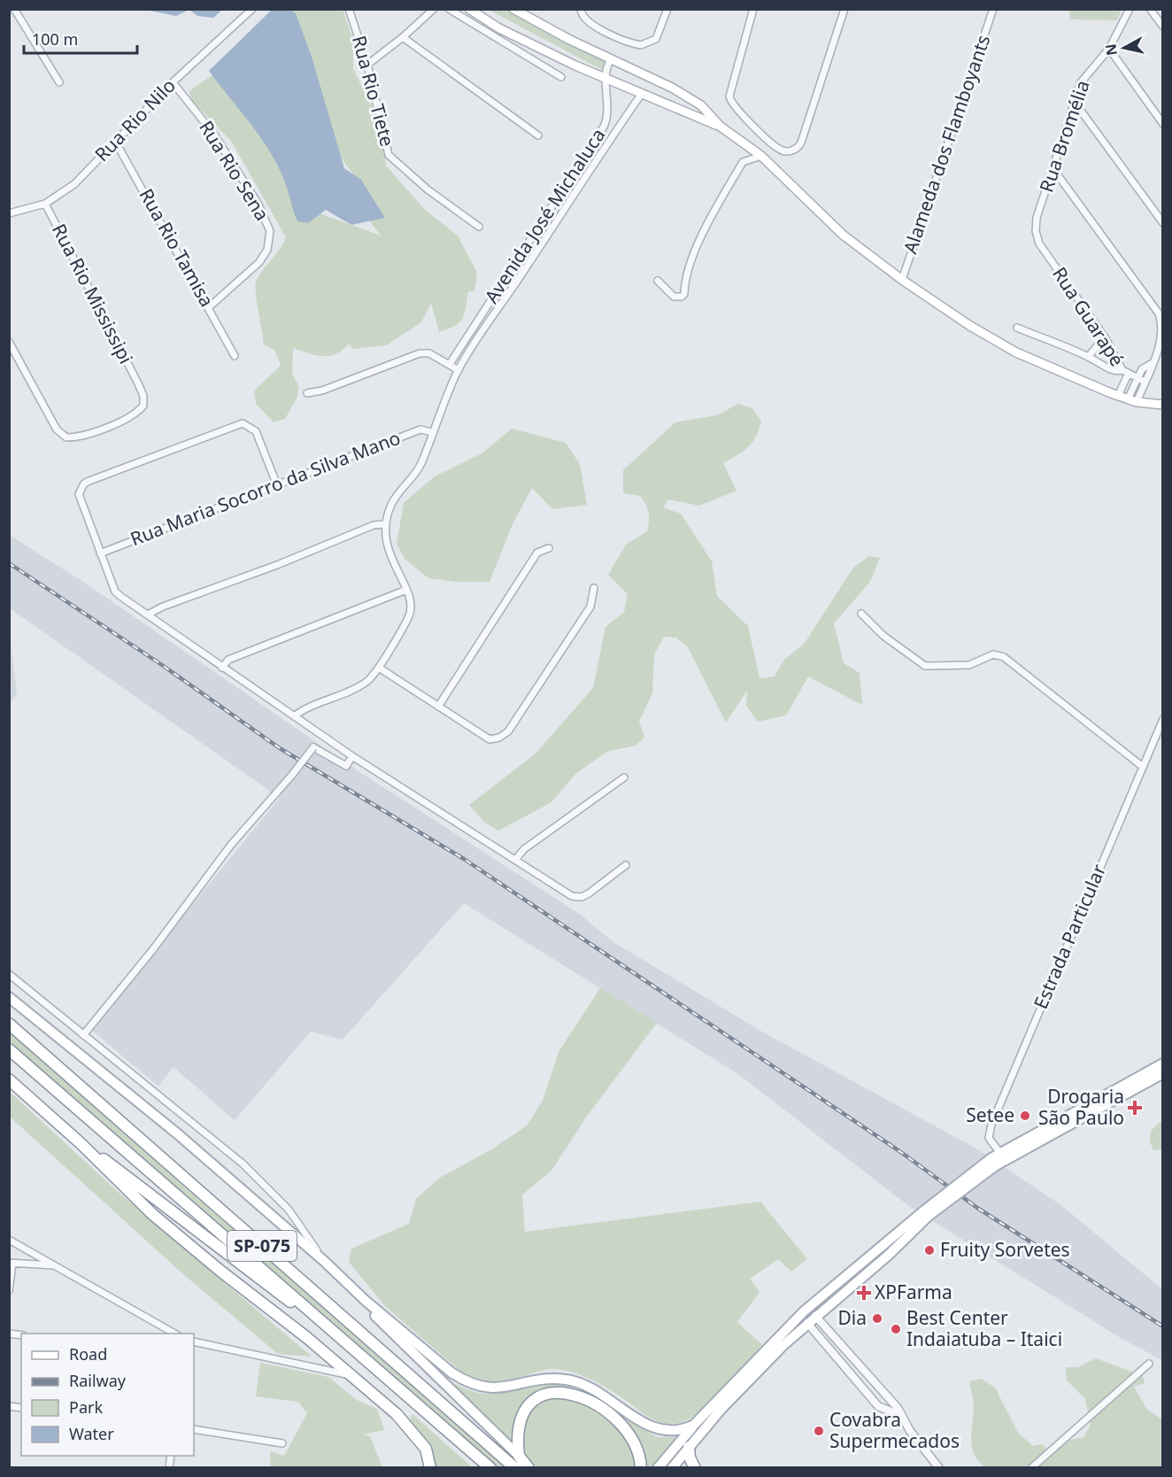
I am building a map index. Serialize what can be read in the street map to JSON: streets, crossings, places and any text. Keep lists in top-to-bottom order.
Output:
{
  "streets": {
    "highway": ["SP-075"],
    "street": [
      "Rua Rio Tiete",
      "Rua Rio Nilo",
      "Rua Bromélia",
      "Alameda dos Flamboyants",
      "Rua Rio Sena",
      "Avenida José Michaluca",
      "Rua Rio Tamisa",
      "Rua Rio Mississipi",
      "Rua Guarapé",
      "Rua Maria Socorro da Silva Mano",
      "Estrada Particular"
    ]
  },
  "crossings": [
    ["Rua Rio Nilo", "Rua Rio Sena"],
    ["Rua Rio Nilo", "Rua Rio Tamisa"],
    ["Rua Rio Nilo", "Rua Rio Mississipi"],
    ["Rua Bromélia", "Rua Guarapé"],
    ["Rua Rio Sena", "Rua Rio Tamisa"],
    ["Avenida José Michaluca", "Rua Maria Socorro da Silva Mano"]
  ],
  "places": {
    "health": ["Drogaria São Paulo", "XPFarma"],
    "other": [
      "Setee",
      "Fruity Sorvetes",
      "Dia",
      "Best Center Indaiatuba – Itaici",
      "Covabra Supermecados"
    ]
  },
  "legend": [
    "Road",
    "Railway",
    "Park",
    "Water"
  ],
  "scale_bar": "100 m",
  "north": "left"
}
